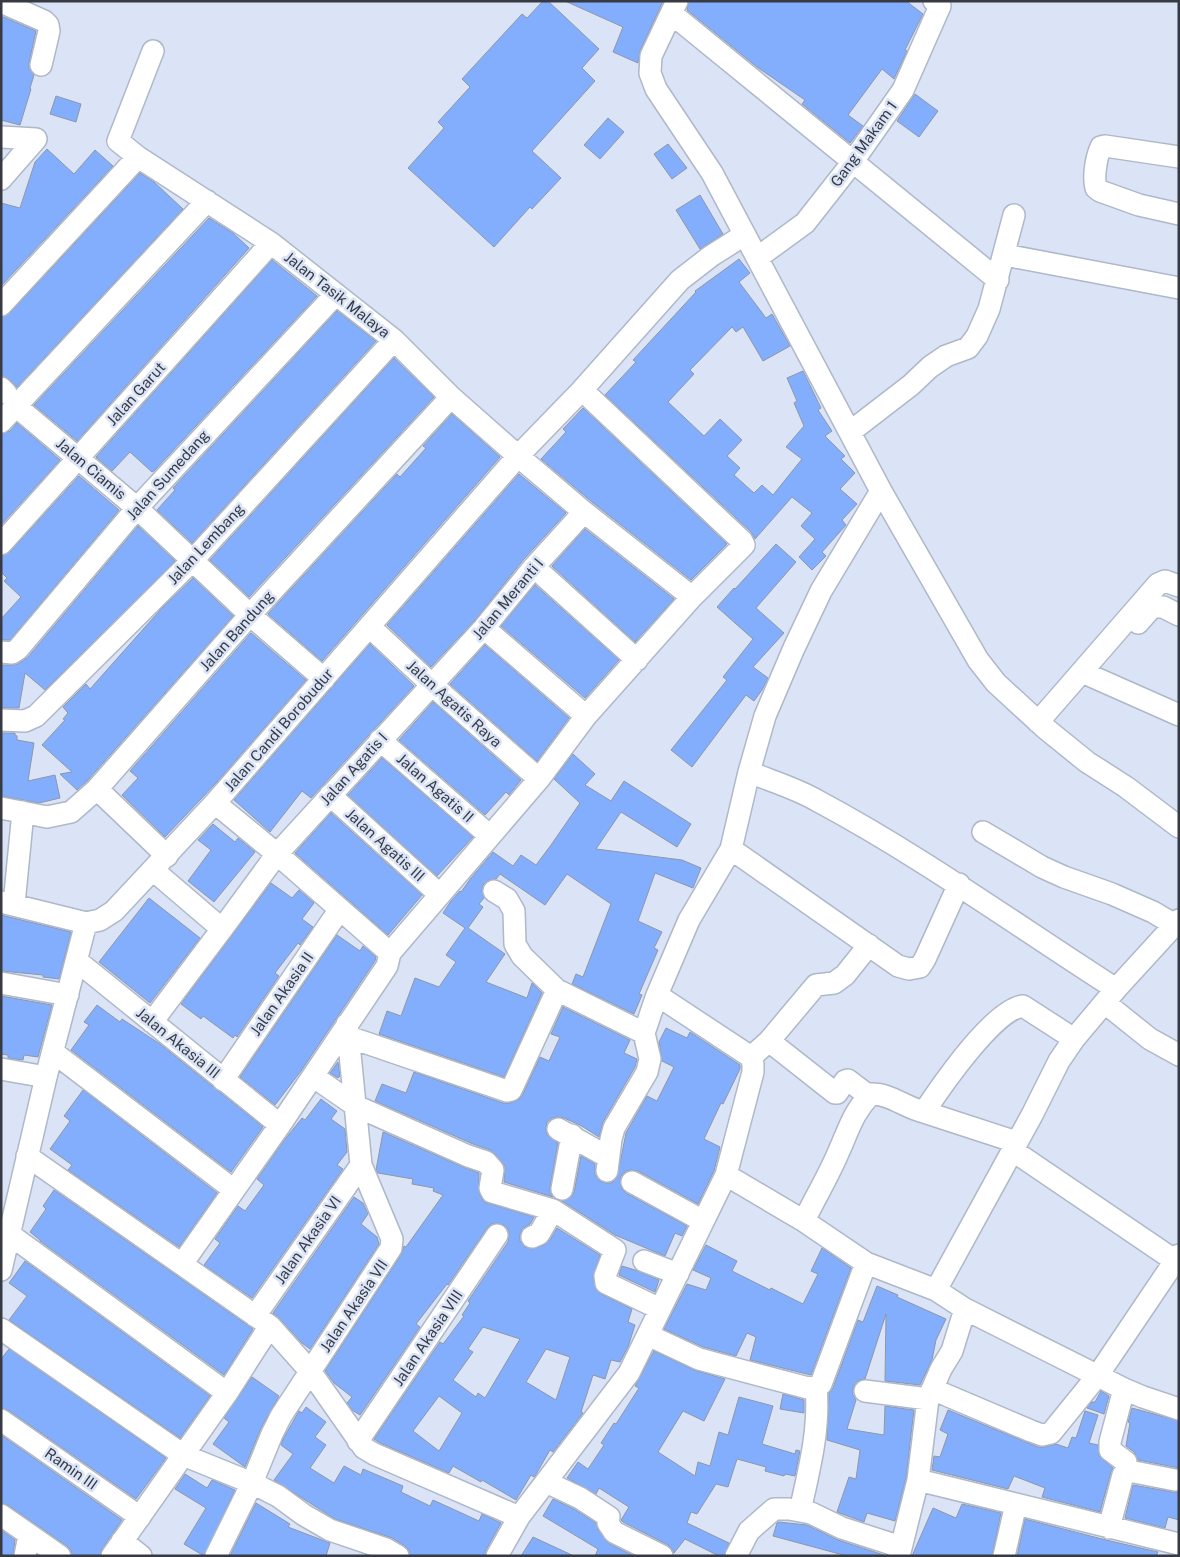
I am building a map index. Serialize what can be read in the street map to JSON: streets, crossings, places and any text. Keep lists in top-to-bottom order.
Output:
{
  "streets": {
    "street": [
      "Gang Makam 1",
      "Jalan Tasik Malaya",
      "Jalan Garut",
      "Jalan Ciamis",
      "Jalan Sumedang",
      "Jalan Lembang",
      "Jalan Meranti I",
      "Jalan Bandung",
      "Jalan Agatis Raya",
      "Jalan Candi Borobudur",
      "Jalan Agatis I",
      "Jalan Agatis II",
      "Jalan Agatis III",
      "Jalan Akasia II",
      "Jalan Akasia III",
      "Jalan Akasia VI",
      "Jalan Akasia VII",
      "Jalan Akasia VIII",
      "Ramin III"
    ]
  },
  "crossings": [
    ["Jalan Tasik Malaya", "Jalan Garut"],
    ["Jalan Tasik Malaya", "Jalan Sumedang"],
    ["Jalan Tasik Malaya", "Jalan Lembang"],
    ["Jalan Tasik Malaya", "Jalan Meranti I"],
    ["Jalan Tasik Malaya", "Jalan Bandung"],
    ["Jalan Tasik Malaya", "Jalan Candi Borobudur"],
    ["Jalan Garut", "Jalan Ciamis"],
    ["Jalan Ciamis", "Jalan Sumedang"],
    ["Jalan Ciamis", "Jalan Lembang"],
    ["Jalan Ciamis", "Jalan Bandung"],
    ["Jalan Ciamis", "Jalan Candi Borobudur"],
    ["Jalan Meranti I", "Jalan Agatis Raya"],
    ["Jalan Meranti I", "Jalan Agatis I"],
    ["Jalan Agatis Raya", "Jalan Candi Borobudur"],
    ["Jalan Agatis Raya", "Jalan Agatis I"],
    ["Jalan Agatis I", "Jalan Agatis II"],
    ["Jalan Agatis I", "Jalan Agatis III"],
    ["Jalan Agatis I", "Jalan Akasia III"],
    ["Jalan Akasia II", "Jalan Akasia III"],
    ["Jalan Akasia VI", "Jalan Akasia VII"],
    ["Jalan Akasia VI", "Ramin III"]
  ]
}
